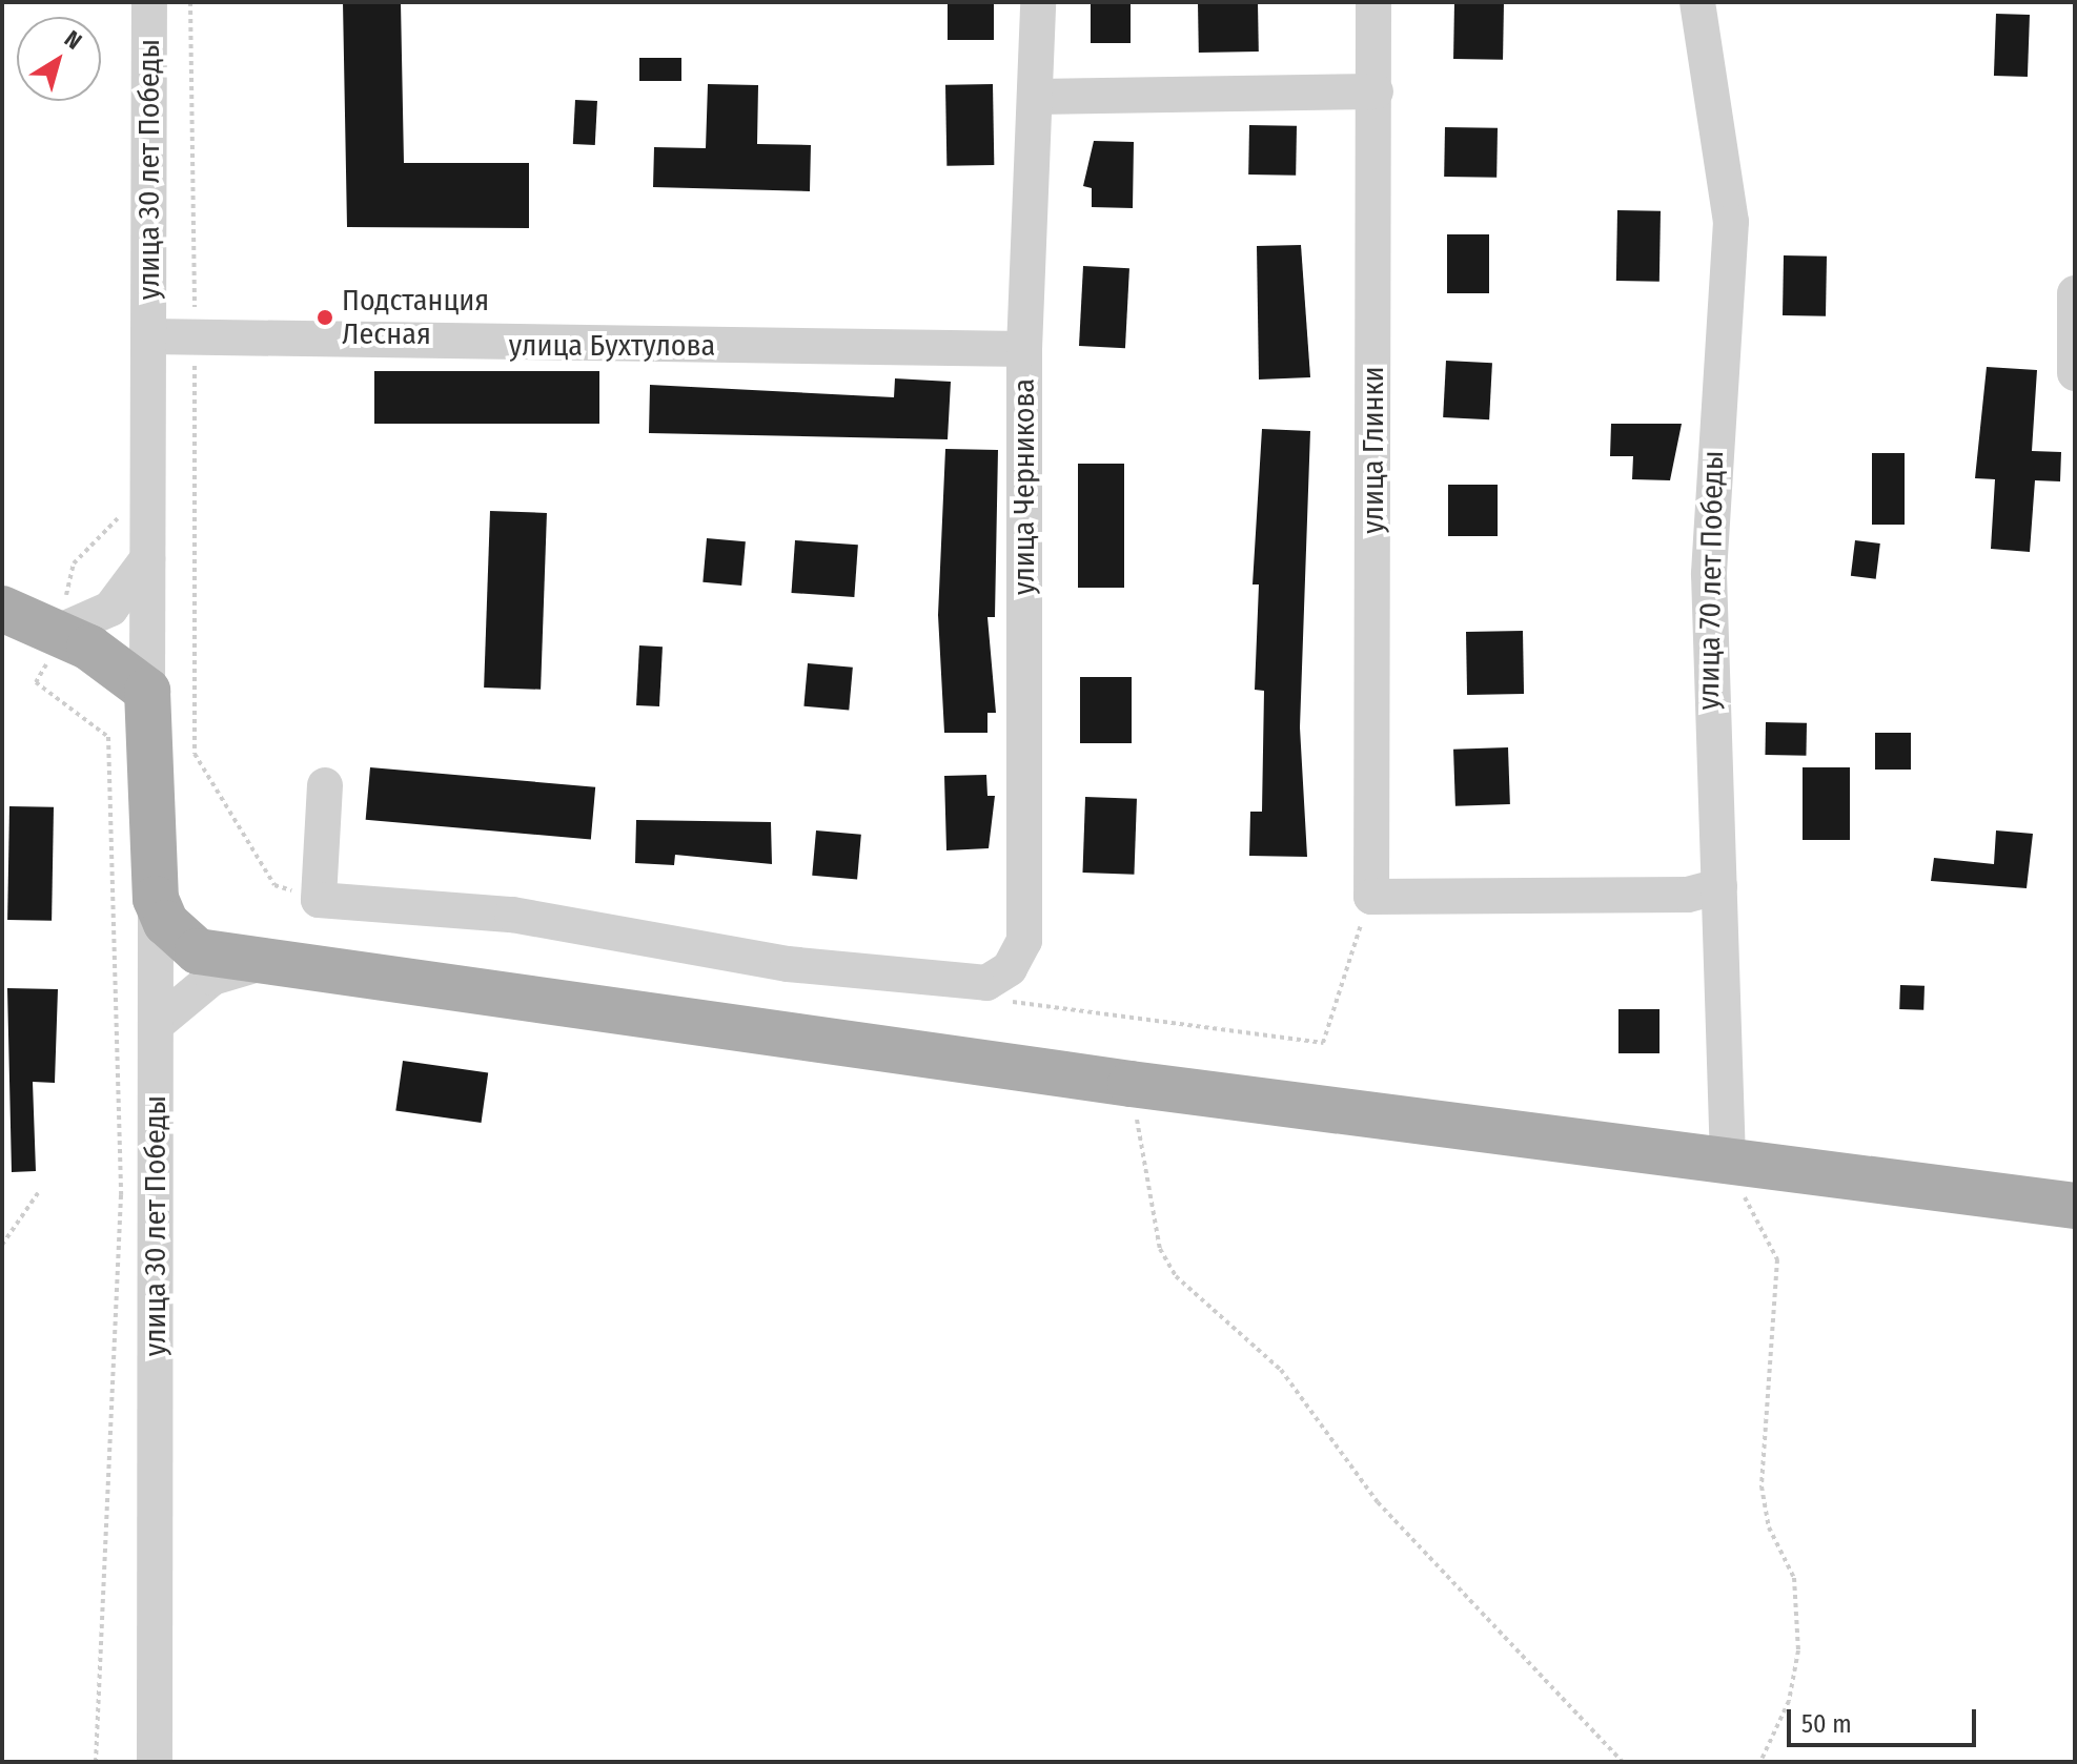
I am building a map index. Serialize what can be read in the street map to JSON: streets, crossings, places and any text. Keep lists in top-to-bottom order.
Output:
{
  "streets": {
    "main road": ["улица 30 лет Победы"],
    "street": [
      "улица Бухтулова",
      "улица Глинки",
      "улица Черникова",
      "улица 70 лет Победы"
    ]
  },
  "crossings": [
    ["улица 30 лет Победы", "улица Бухтулова"],
    ["улица Бухтулова", "улица Черникова"],
    ["улица Глинки", "улица 70 лет Победы"]
  ],
  "places": ["Подстанция Лесная"],
  "scale_bar": "50 m",
  "north": "top right"
}
